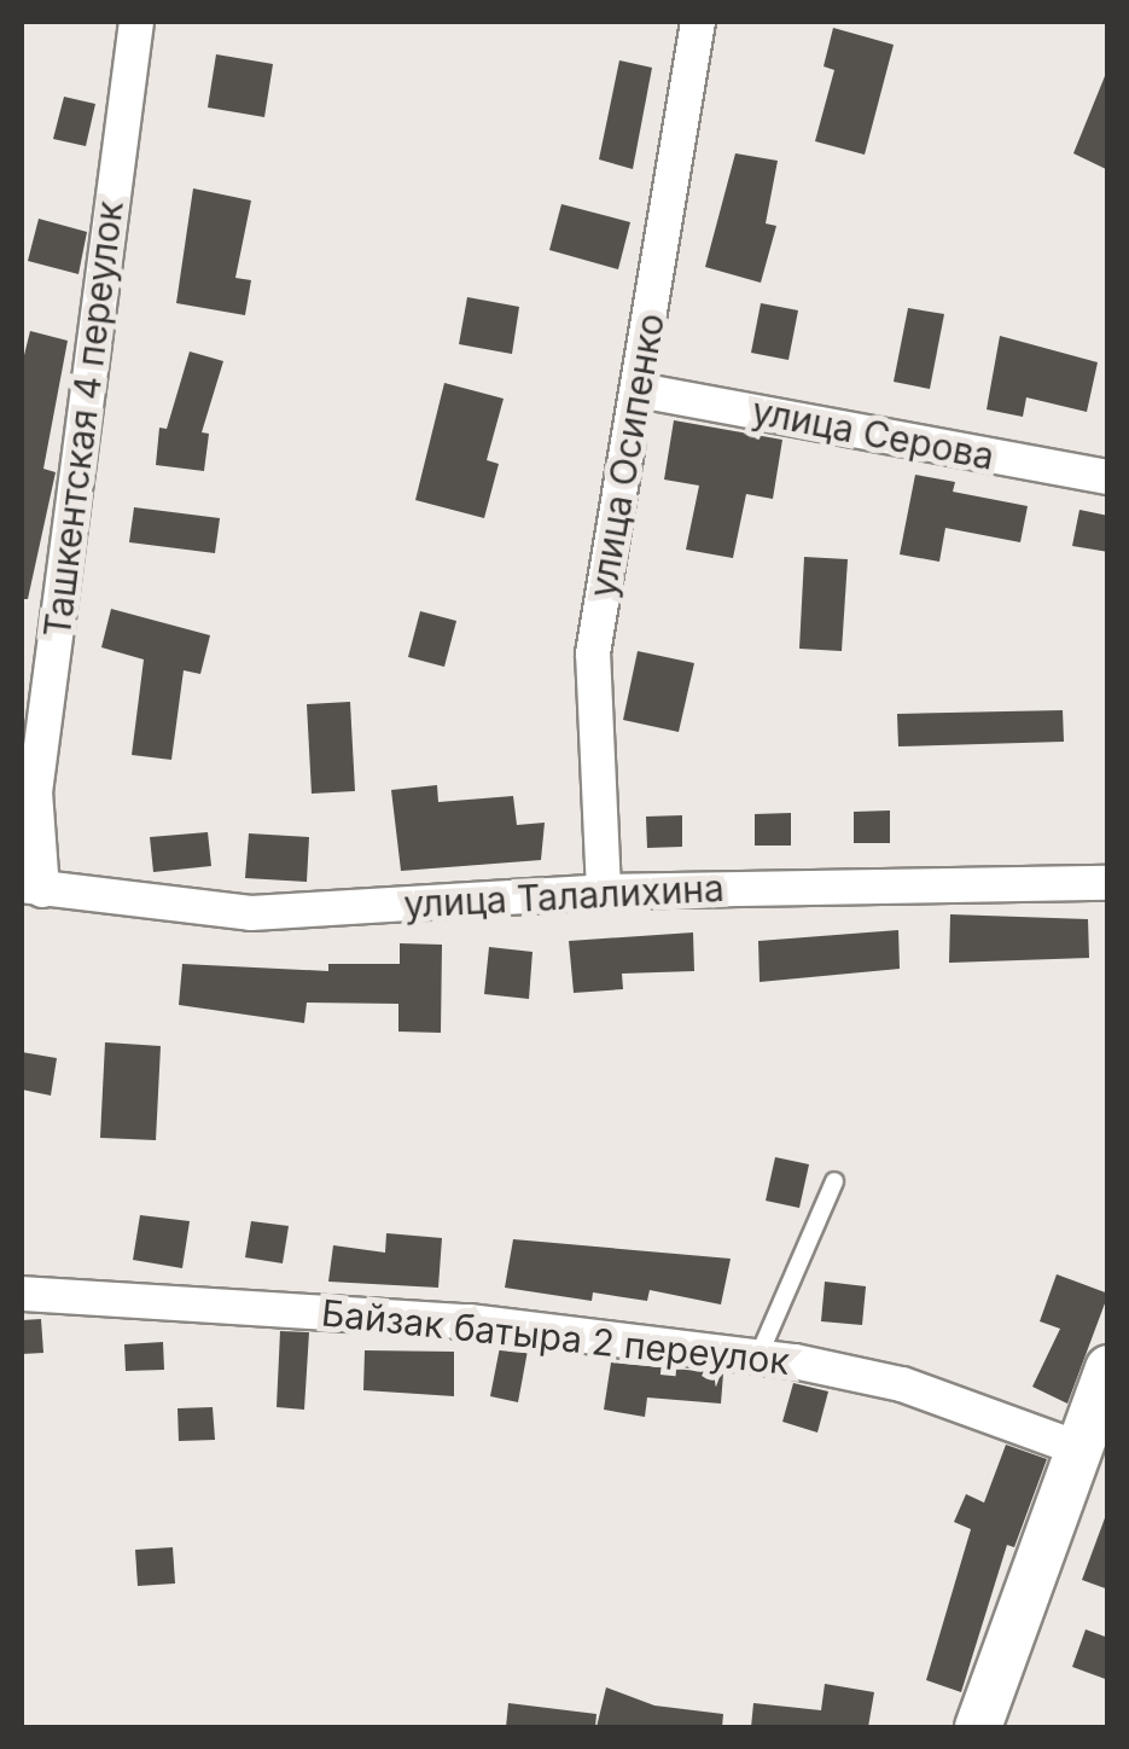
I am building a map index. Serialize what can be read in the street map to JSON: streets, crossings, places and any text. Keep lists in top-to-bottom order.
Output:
{
  "streets": {
    "street": [
      "Ташкентская 4 переулок",
      "улица Серова",
      "улица Осипенко",
      "улица Талалихина",
      "Байзак батыра 2 переулок"
    ]
  },
  "crossings": [
    ["Ташкентская 4 переулок", "улица Талалихина"],
    ["улица Серова", "улица Осипенко"],
    ["улица Осипенко", "улица Талалихина"]
  ]
}
